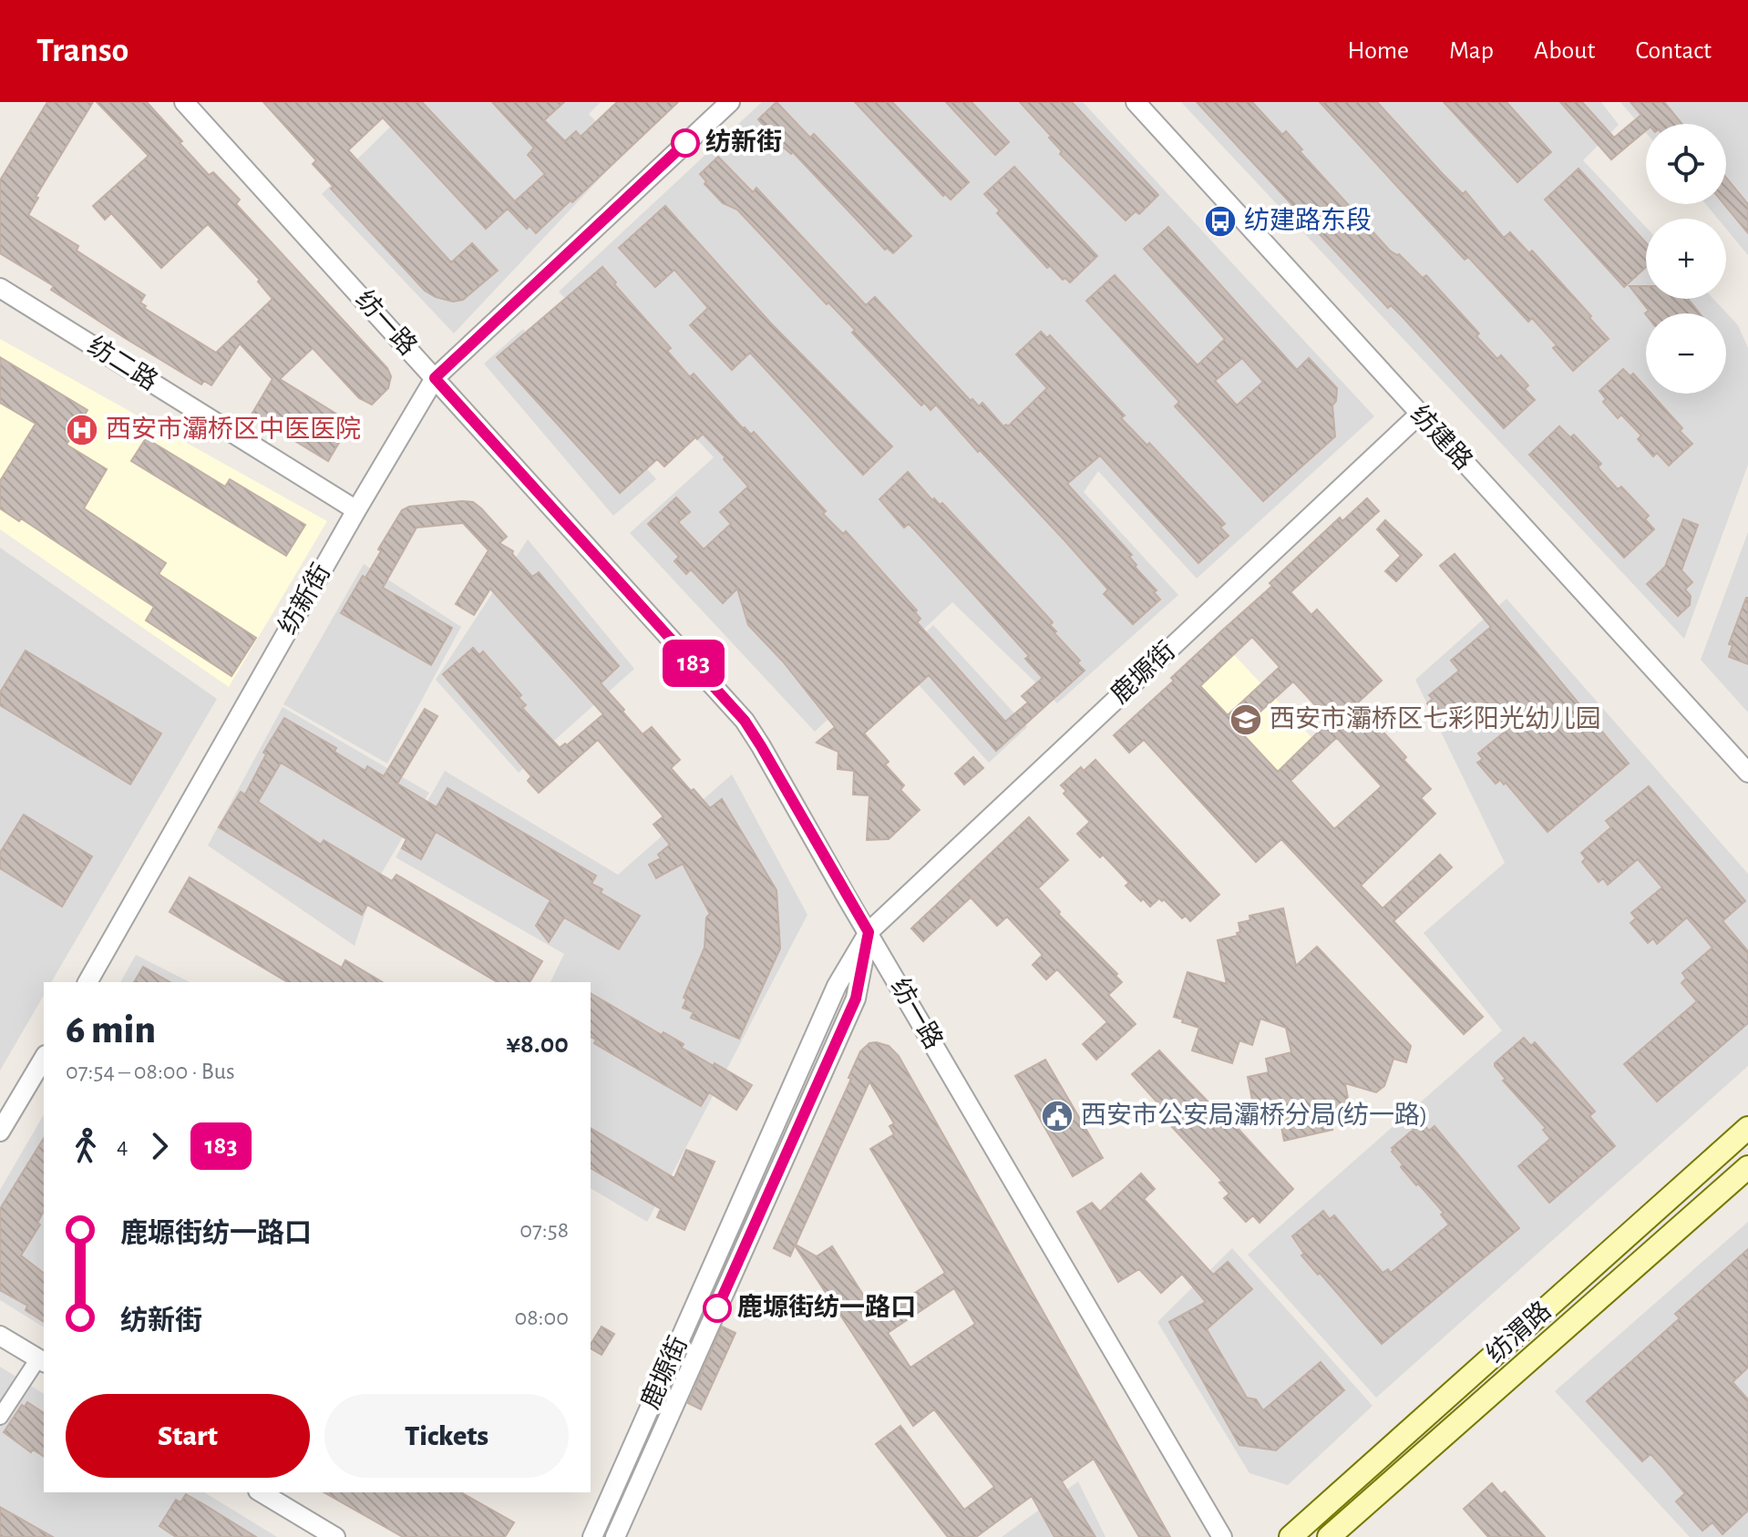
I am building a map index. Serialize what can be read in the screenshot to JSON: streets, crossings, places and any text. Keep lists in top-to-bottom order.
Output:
{
  "streets": {
    "main road": ["纺渭路"],
    "street": [
      "纺一路",
      "纺二路",
      "纺建路",
      "纺新街",
      "鹿塬街"
    ]
  },
  "crossings": [
    ["纺一路", "纺新街"],
    ["纺一路", "鹿塬街"],
    ["纺二路", "纺新街"],
    ["纺建路", "鹿塬街"]
  ],
  "places": {
    "other": ["纺新街", "鹿塬街纺一路口"],
    "bus stop": ["纺建路东段"],
    "hospital": ["西安市灞桥区中医医院"],
    "school or university": ["西安市灞桥区七彩阳光幼儿园"],
    "public building": ["西安市公安局灞桥分局(纺一路)"]
  },
  "lines": ["bus line 183"],
  "page": {
    "header": "Transo",
    "nav": [
      "Home",
      "Map",
      "About",
      "Contact"
    ],
    "on_map": "183",
    "map_buttons": ["+", "−"],
    "heading": ["6 min", "07:54 – 08:00 · Bus", "¥8.00"],
    "legs": ["4", "183"],
    "list": [
      {
        "name": "鹿塬街纺一路口",
        "value": "07:58"
      },
      {
        "name": "纺新街",
        "value": "08:00"
      }
    ],
    "buttons": ["Start", "Tickets"]
  }
}
